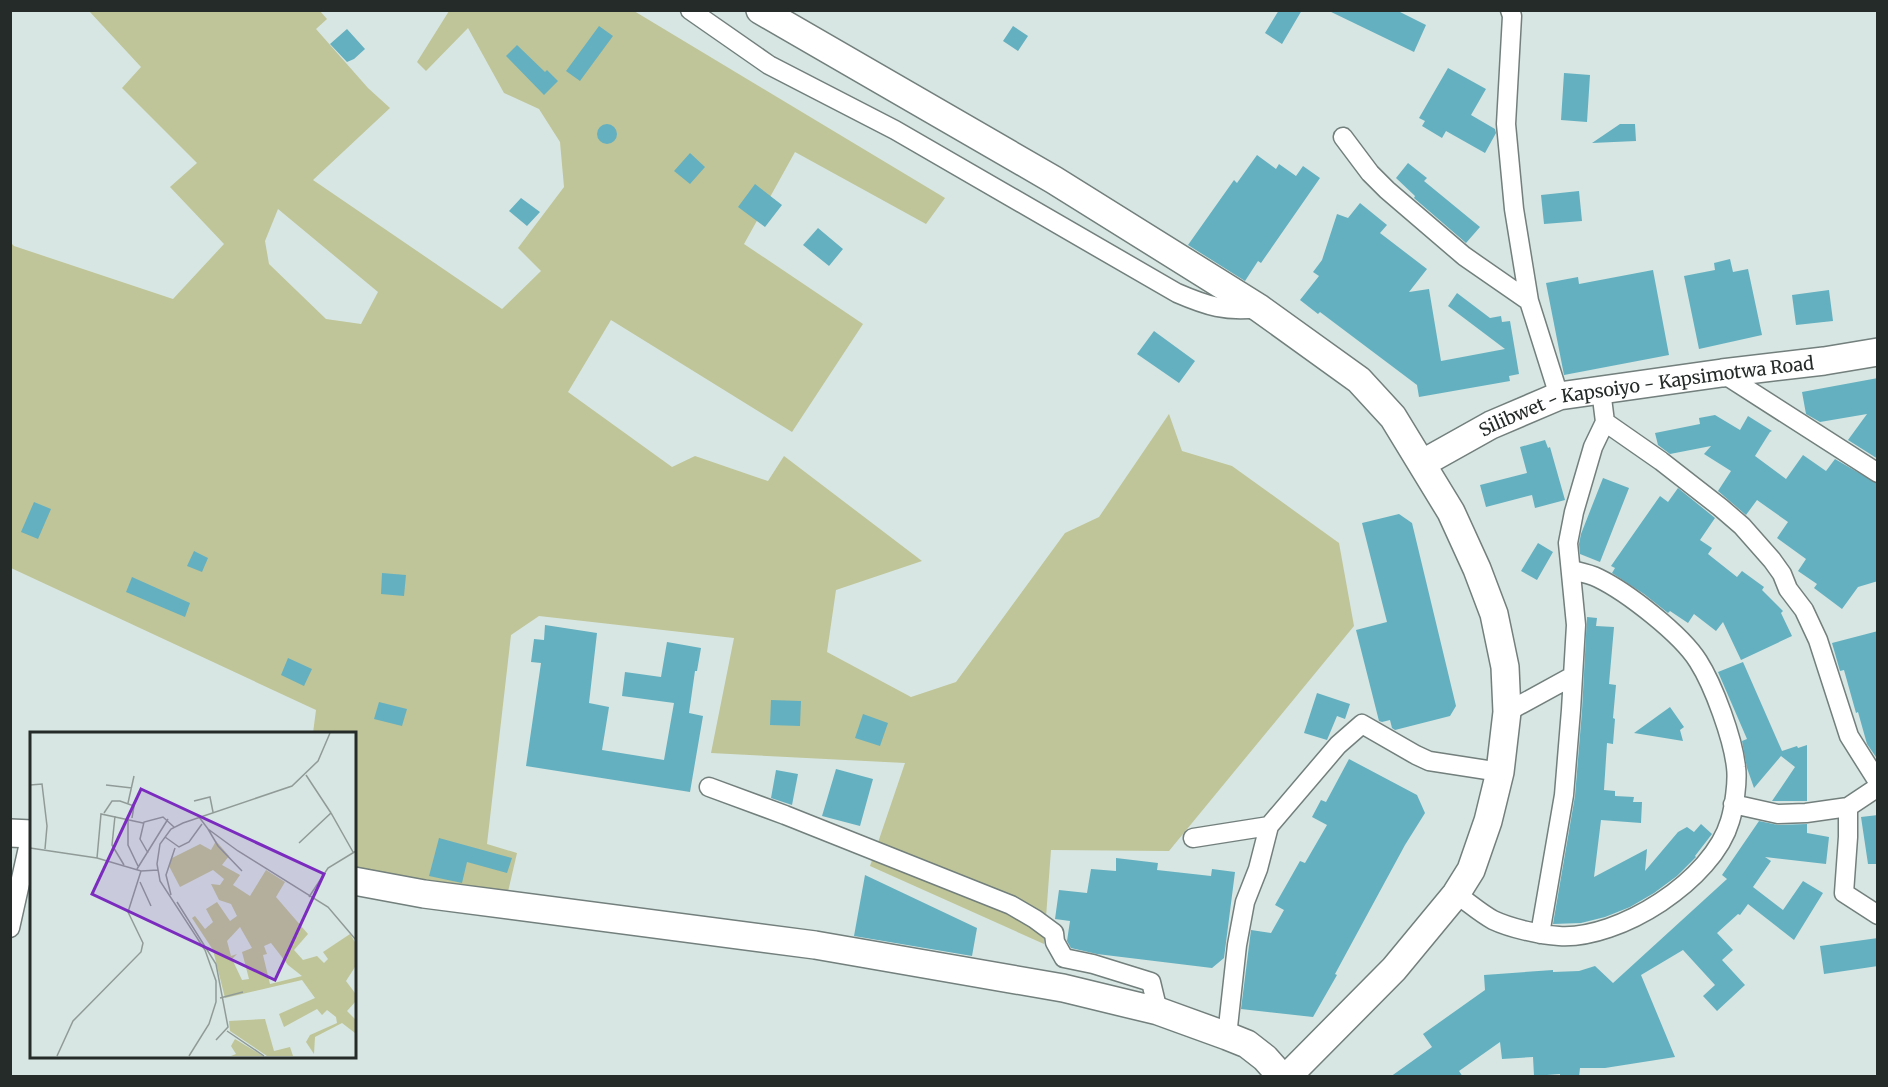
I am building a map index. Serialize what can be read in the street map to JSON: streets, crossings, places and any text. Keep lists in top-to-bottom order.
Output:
{
  "streets": {
    "main road": ["Silibwet - Kapsoiyo - Kapsimotwa Road"]
  }
}
